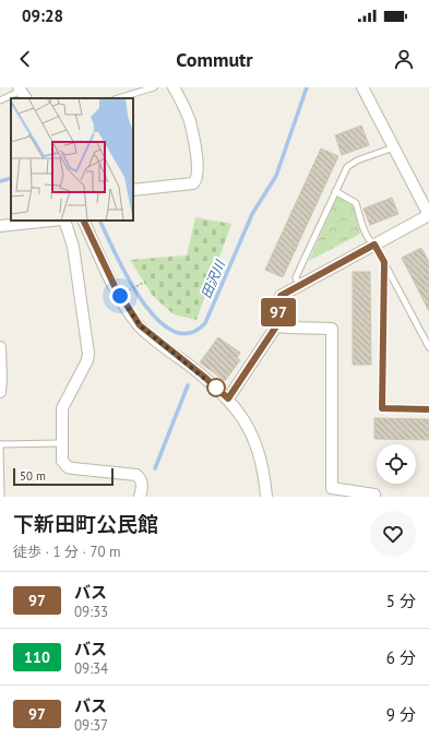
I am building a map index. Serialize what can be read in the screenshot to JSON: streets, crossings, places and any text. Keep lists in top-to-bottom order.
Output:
{
  "water": ["田沢川"],
  "lines": ["bus line 97"],
  "scale_bar": "50 m",
  "page": {
    "status": "09:28",
    "header": "Commutr",
    "on_map": "97",
    "scale": "50 m",
    "heading": ["下新田町公民館", "徒歩 · 1 分 · 70 m"],
    "list": [
      {
        "mark": "97",
        "name": "バス",
        "note": "09:33",
        "value": "5 分"
      },
      {
        "mark": "110",
        "name": "バス",
        "note": "09:34",
        "value": "6 分"
      },
      {
        "mark": "97",
        "name": "バス",
        "note": "09:37",
        "value": "9 分"
      }
    ]
  }
}
